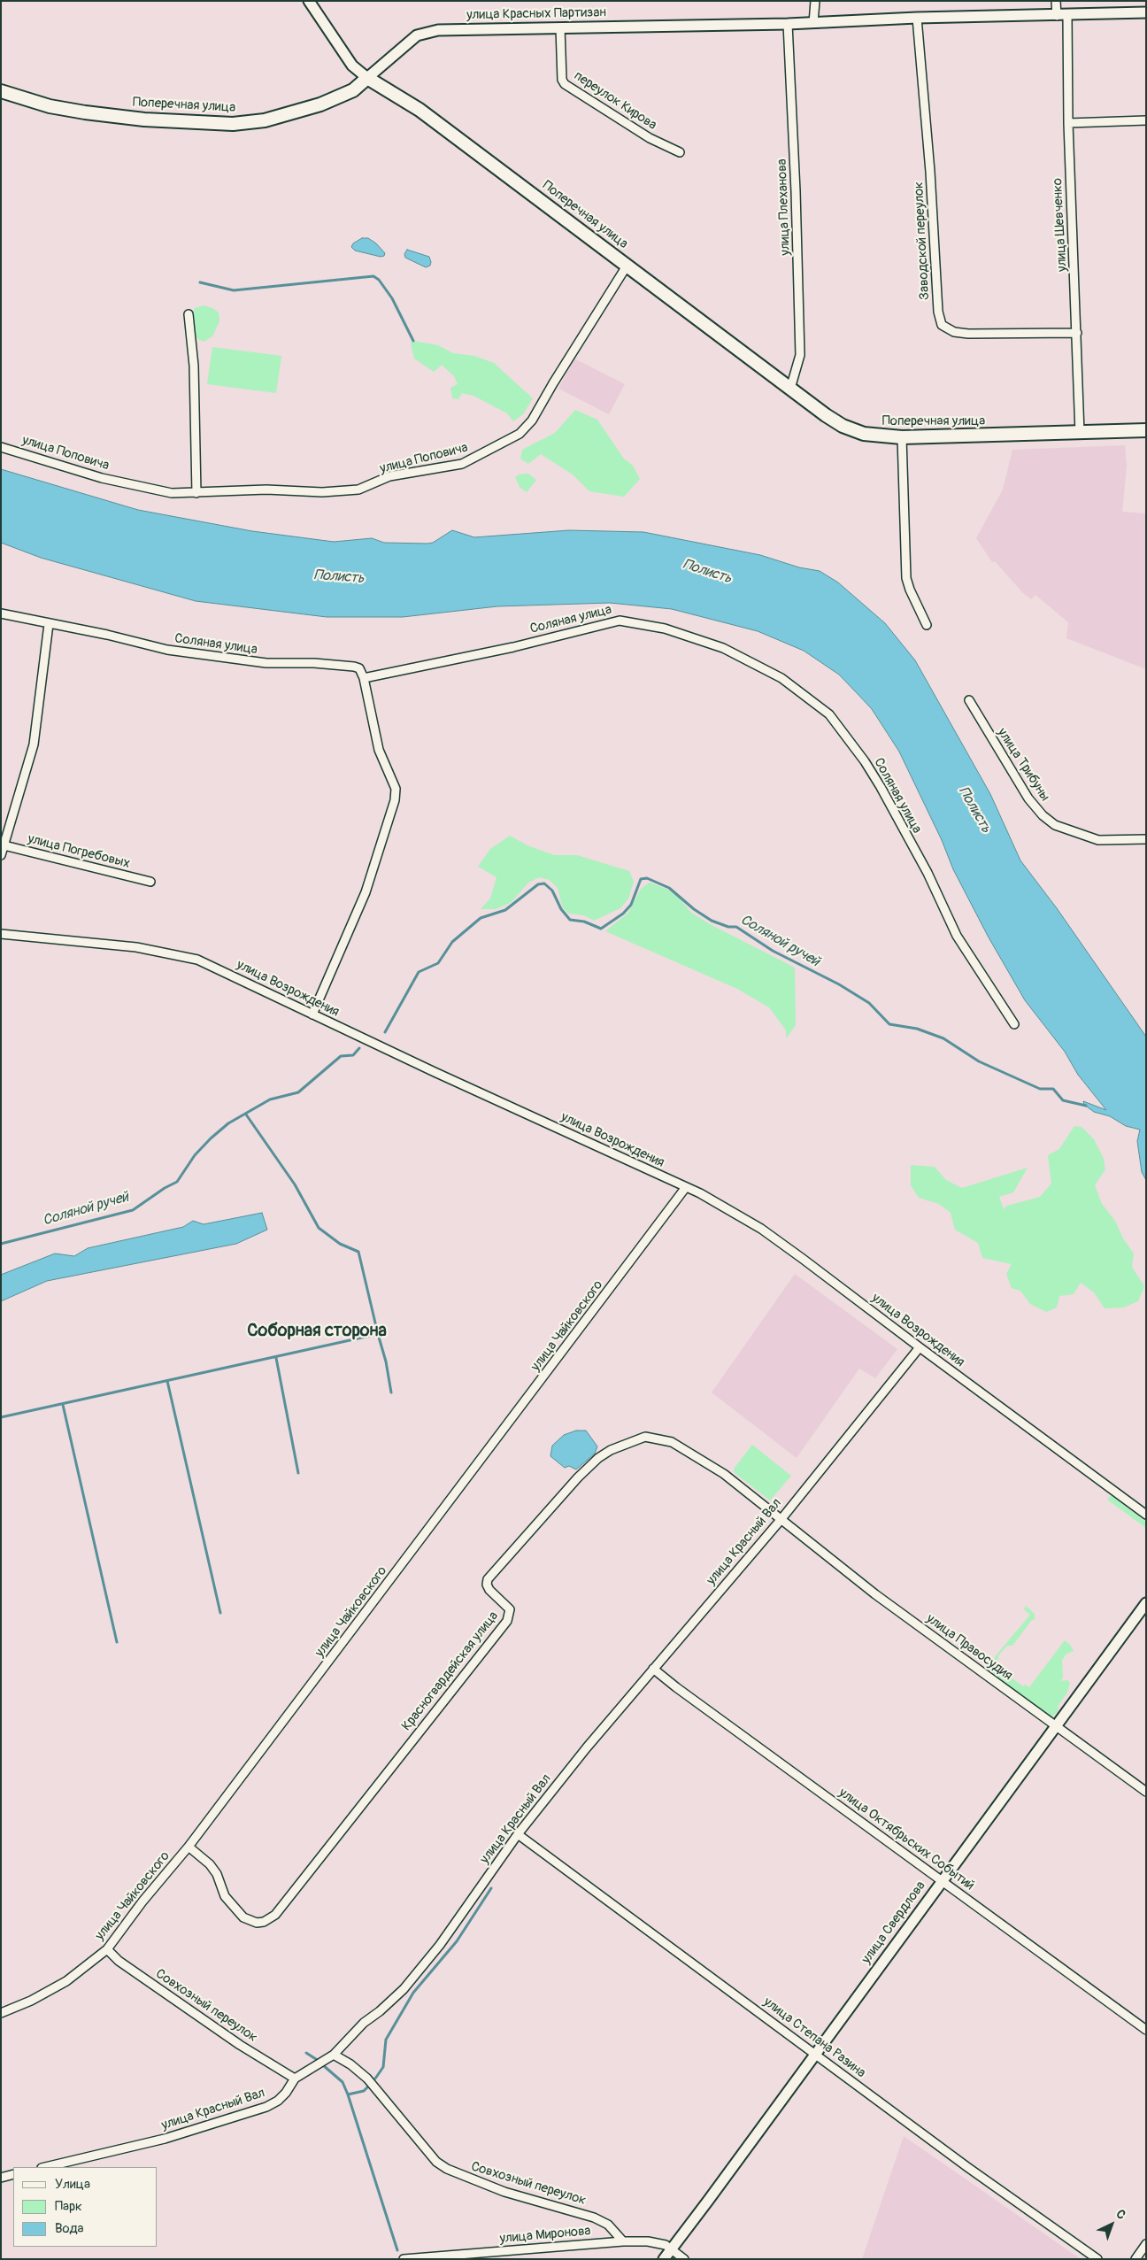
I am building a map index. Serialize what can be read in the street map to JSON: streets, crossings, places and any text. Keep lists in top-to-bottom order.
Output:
{
  "streets": {
    "main road": ["Поперечная улица"],
    "street": [
      "улица Красных Партизан",
      "переулок Кирова",
      "улица Плеханова",
      "улица Шевченко",
      "Заводской переулок",
      "улица Поповича",
      "Соляная улица",
      "улица Трибуны",
      "улица Погребовых",
      "улица Возрождения",
      "улица Чайковского",
      "улица Красный Вал",
      "улица Правосудия",
      "Красногвардейская улица",
      "улица Октябрьских Событий",
      "улица Свердлова",
      "Совхозный переулок",
      "улица Степана Разина",
      "улица Миронова"
    ]
  },
  "crossings": [
    ["улица Красных Партизан", "переулок Кирова"],
    ["улица Красных Партизан", "Поперечная улица"],
    ["улица Красных Партизан", "улица Плеханова"],
    ["улица Красных Партизан", "улица Шевченко"],
    ["улица Красных Партизан", "Заводской переулок"],
    ["Поперечная улица", "улица Плеханова"],
    ["Поперечная улица", "улица Шевченко"],
    ["Поперечная улица", "улица Поповича"],
    ["улица Шевченко", "Заводской переулок"],
    ["улица Возрождения", "улица Чайковского"],
    ["улица Возрождения", "улица Красный Вал"],
    ["улица Чайковского", "Красногвардейская улица"],
    ["улица Чайковского", "Совхозный переулок"],
    ["улица Красный Вал", "улица Правосудия"],
    ["улица Красный Вал", "Красногвардейская улица"],
    ["улица Красный Вал", "улица Октябрьских Событий"],
    ["улица Красный Вал", "Совхозный переулок"],
    ["улица Красный Вал", "улица Степана Разина"],
    ["улица Правосудия", "Красногвардейская улица"],
    ["улица Правосудия", "улица Свердлова"],
    ["улица Октябрьских Событий", "улица Свердлова"],
    ["улица Свердлова", "улица Степана Разина"],
    ["улица Свердлова", "улица Миронова"],
    ["Совхозный переулок", "улица Миронова"]
  ],
  "districts": ["Соборная сторона"],
  "water": ["Полисть", "Соляной ручей"],
  "legend": ["Улица", "Парк", "Вода"],
  "north": "top right"
}
